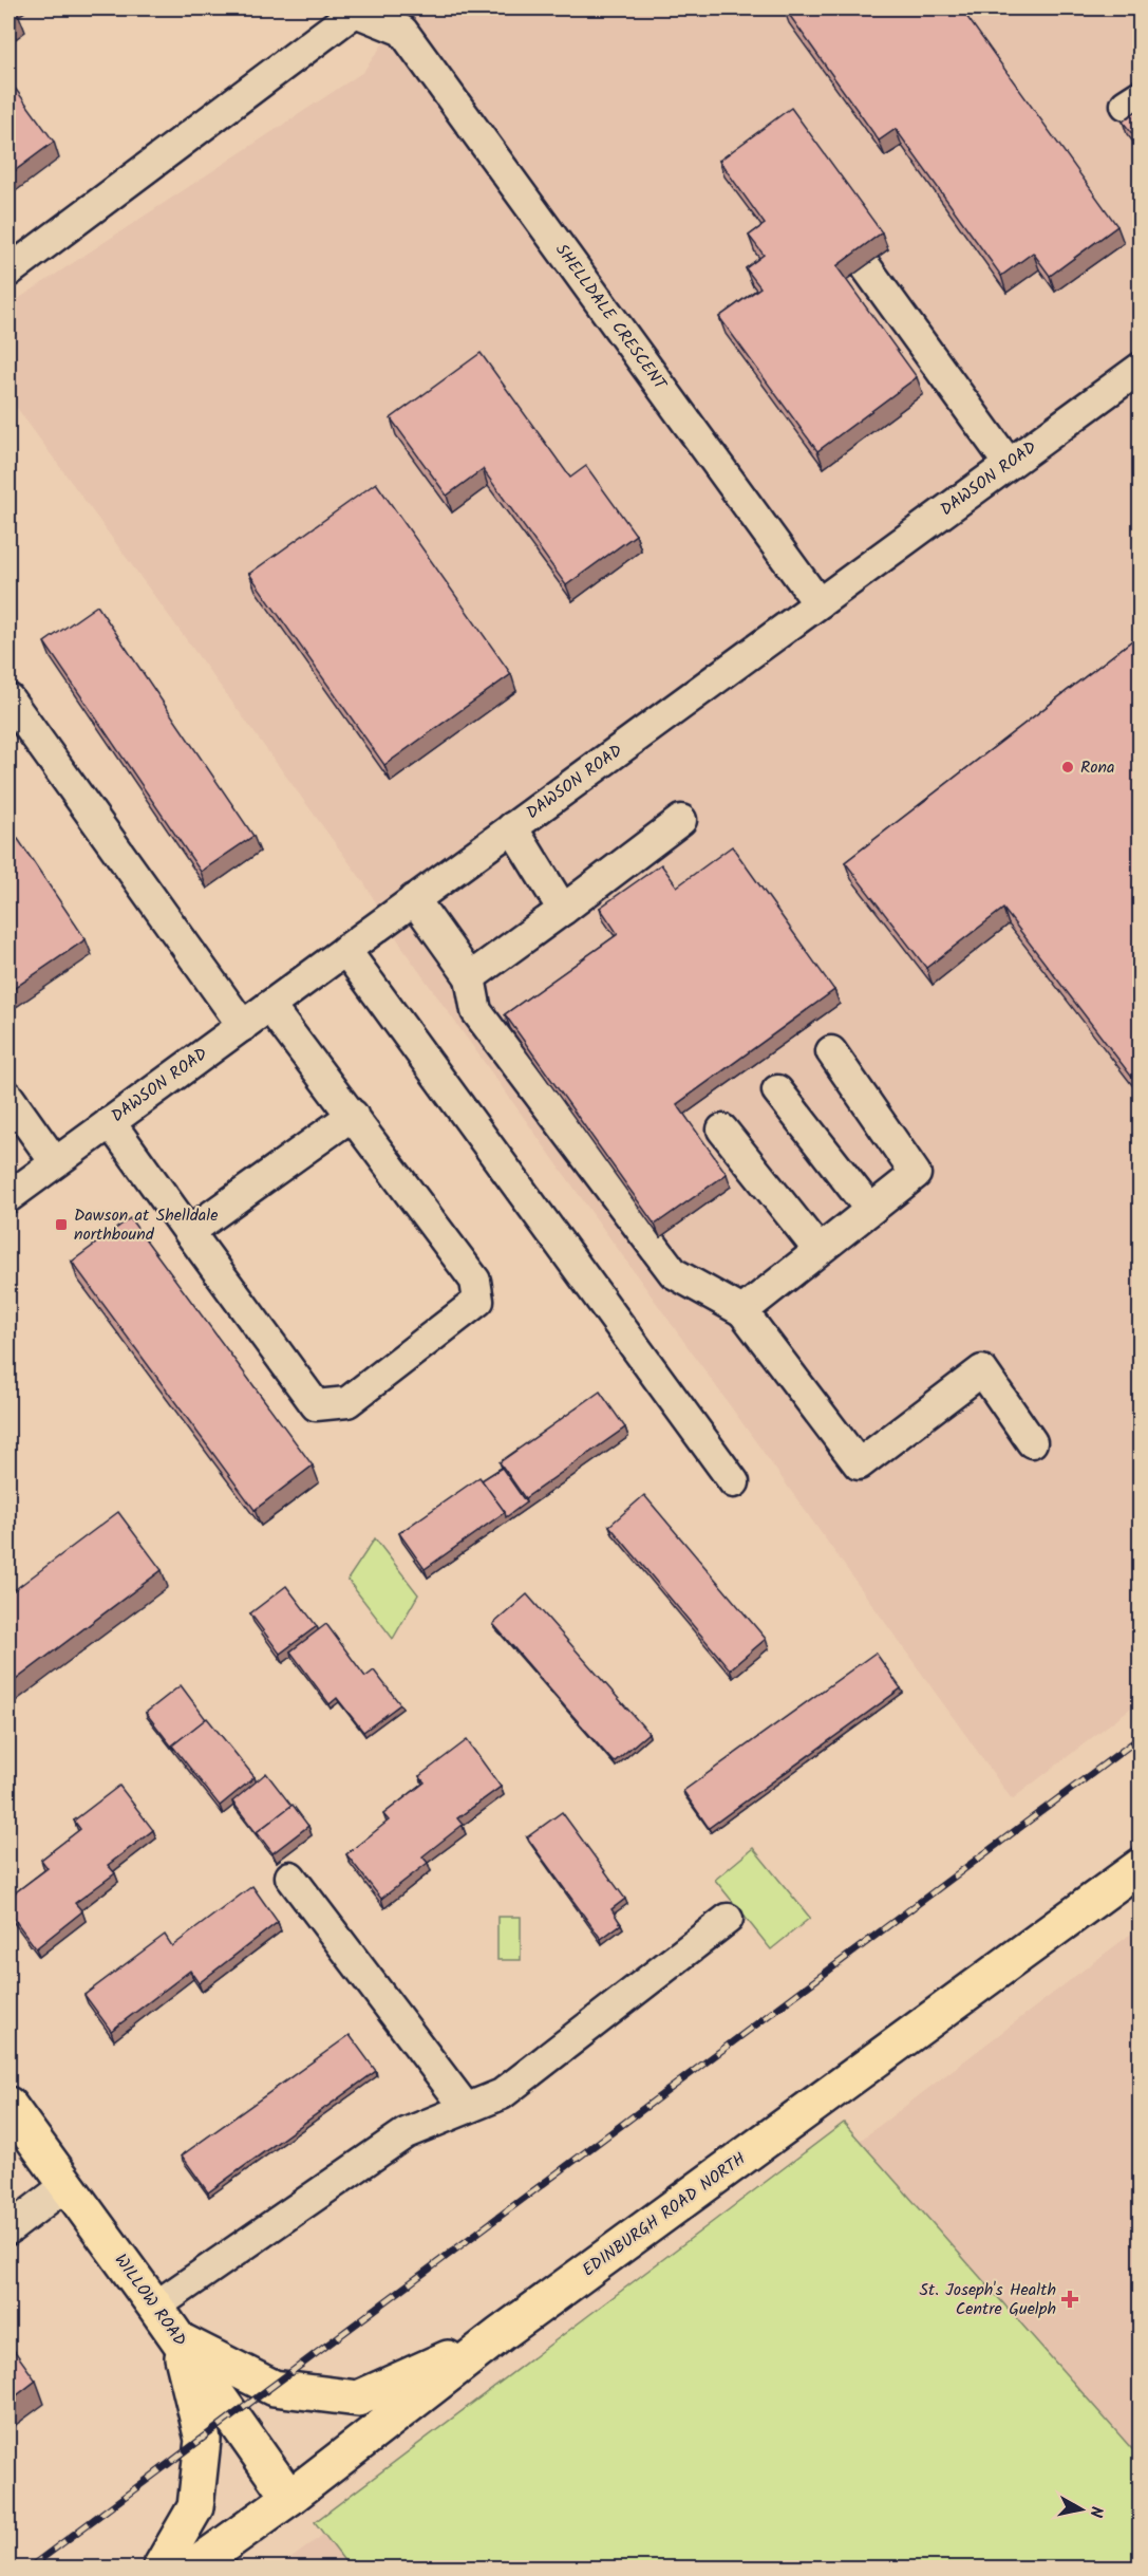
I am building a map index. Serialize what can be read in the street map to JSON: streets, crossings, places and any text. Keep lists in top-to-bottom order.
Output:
{
  "streets": {
    "main road": ["EDINBURGH ROAD NORTH", "WILLOW ROAD"],
    "street": ["SHELLDALE CRESCENT", "DAWSON ROAD"]
  },
  "crossings": [
    ["SHELLDALE CRESCENT", "DAWSON ROAD"],
    ["EDINBURGH ROAD NORTH", "WILLOW ROAD"]
  ],
  "places": {
    "other": ["Rona"],
    "transit": ["Dawson at Shelldale northbound"],
    "health": ["St. Joseph's Health Centre Guelph"]
  },
  "north": "right"
}
